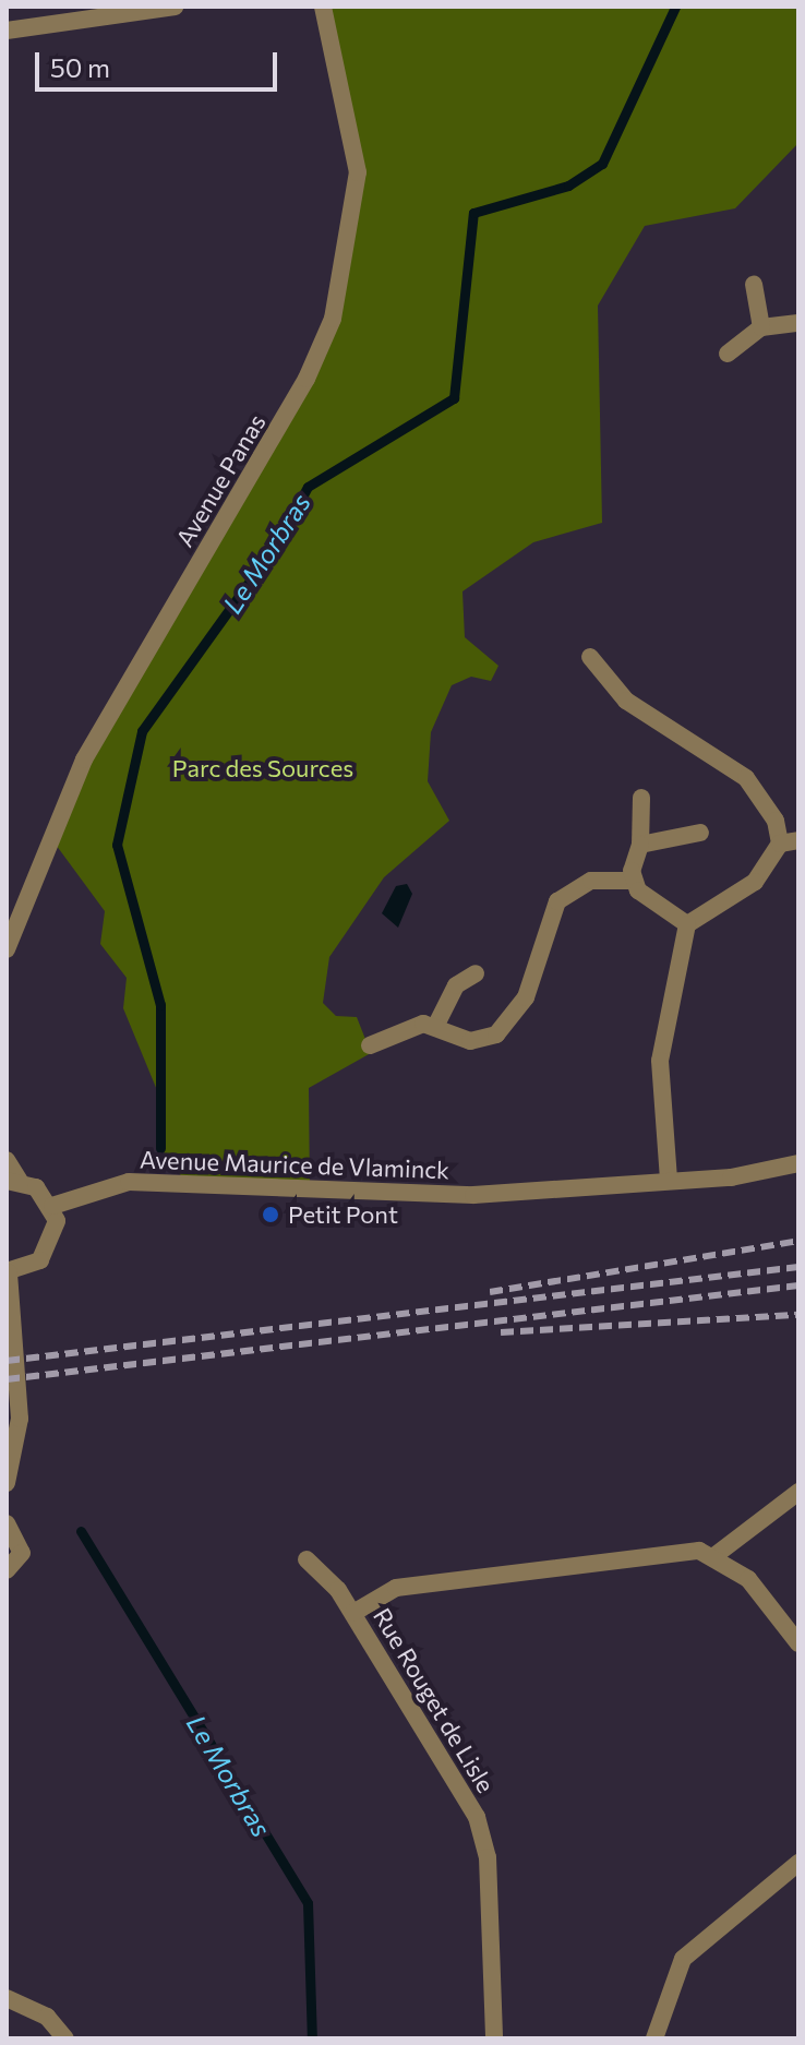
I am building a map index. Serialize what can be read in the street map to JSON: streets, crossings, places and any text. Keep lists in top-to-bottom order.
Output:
{
  "streets": {
    "street": ["Avenue Panas", "Avenue Maurice de Vlaminck", "Rue Rouget de Lisle"]
  },
  "water": ["Le Morbras"],
  "parks": ["Parc des Sources"],
  "places": ["Petit Pont"],
  "scale_bar": "50 m"
}
